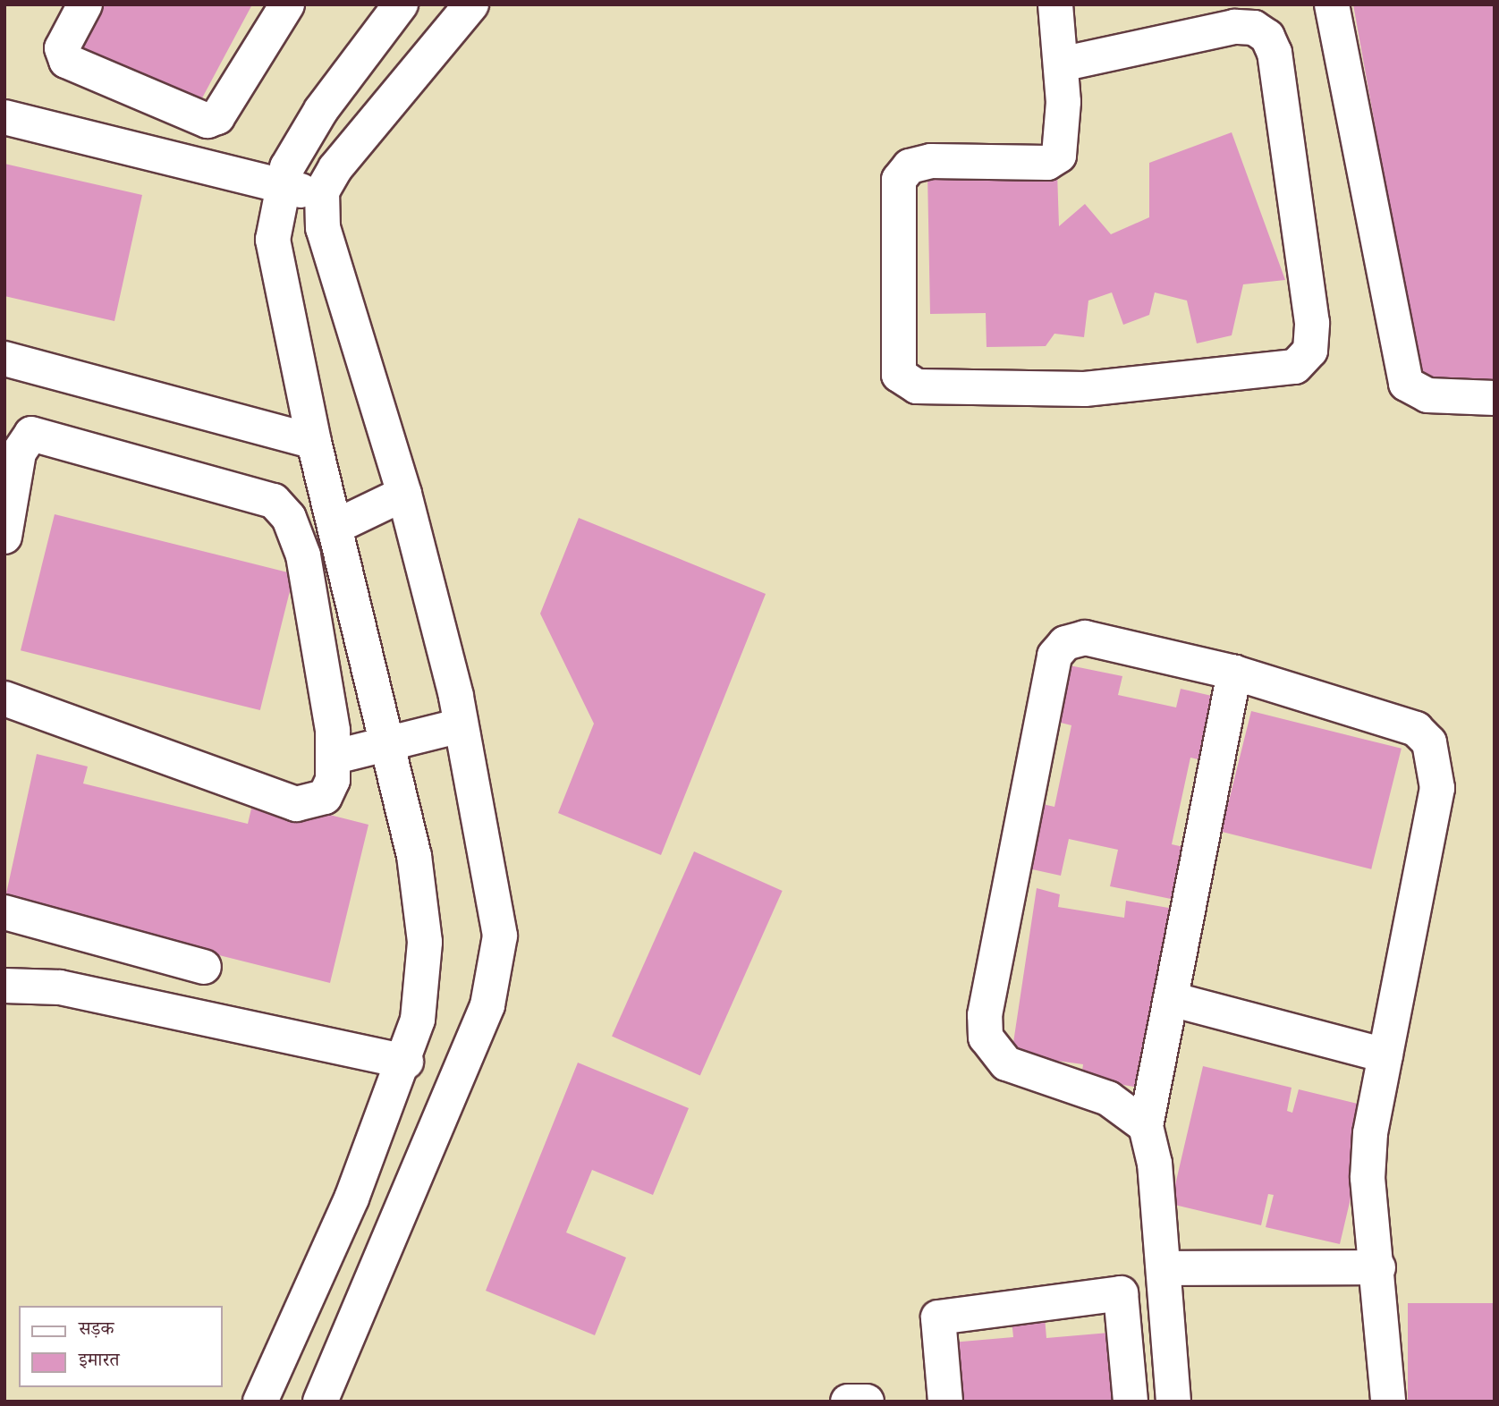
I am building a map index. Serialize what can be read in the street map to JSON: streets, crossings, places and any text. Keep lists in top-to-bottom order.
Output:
{
  "legend": ["सड़क", "इमारत"]
}
